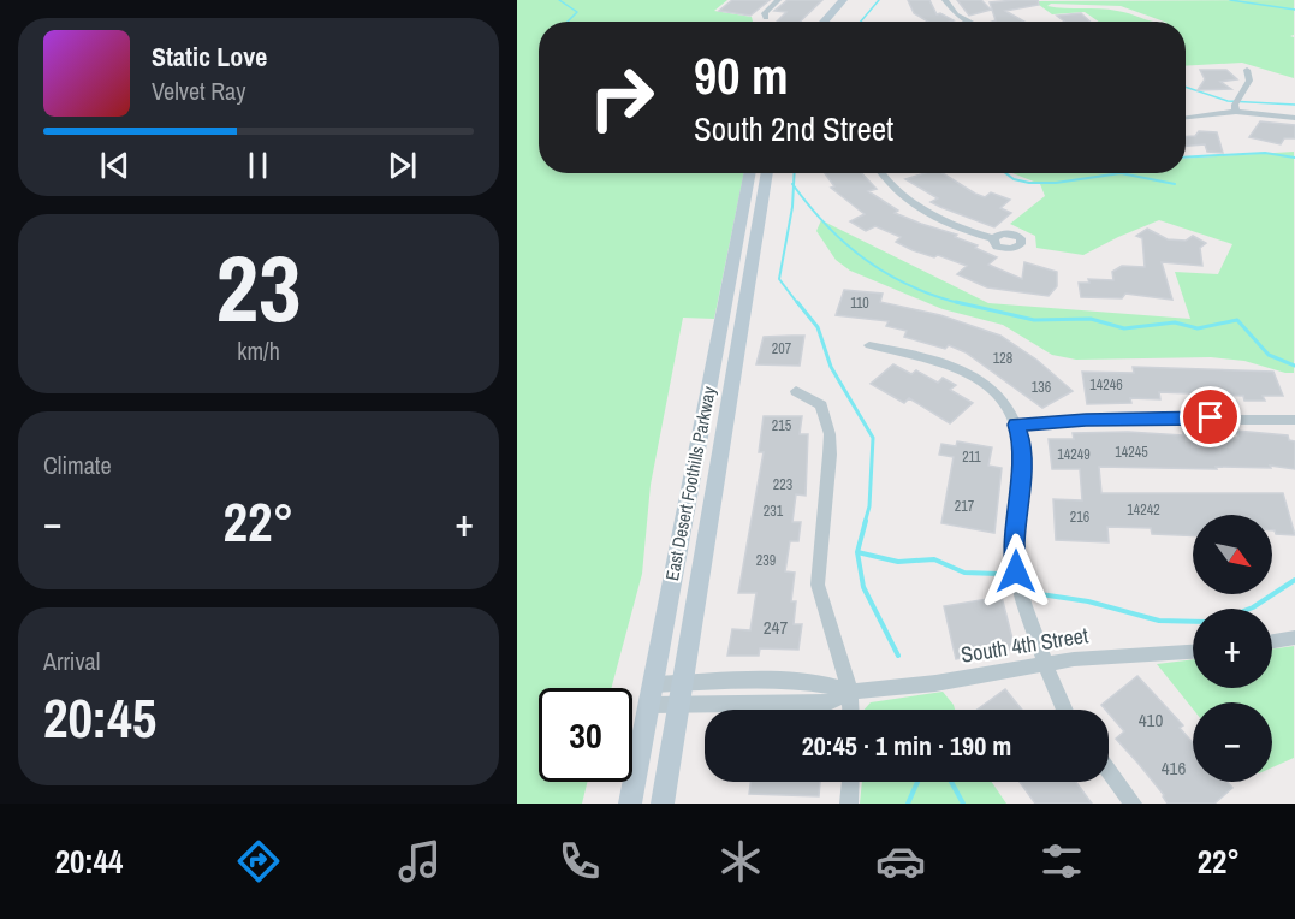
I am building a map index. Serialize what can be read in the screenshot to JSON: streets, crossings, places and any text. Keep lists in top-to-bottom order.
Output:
{
  "streets": {
    "street": ["East Desert Foothills Parkway", "South 4th Street"]
  },
  "crossings": [
    ["East Desert Foothills Parkway", "South 4th Street"]
  ],
  "house_numbers": [
    "110",
    "207",
    "128",
    "14246",
    "136",
    "215",
    "14245",
    "14249",
    "211",
    "223",
    "217",
    "14242",
    "231",
    "216",
    "239",
    "247",
    "410",
    "416"
  ],
  "north": "bottom right",
  "page": {
    "turn": ["90 m", "South 2nd Street"],
    "song": ["Static Love", "Velvet Ray"],
    "tile": [
      ["23", "km/h"],
      "Climate",
      ["Arrival", "20:45"]
    ],
    "heat": ["−", "22°", "+"],
    "map_buttons": ["+", "−"],
    "limit": "30",
    "trip": "20:45 · 1 min · 190 m",
    "tabs": ["20:44", "22°"]
  }
}
